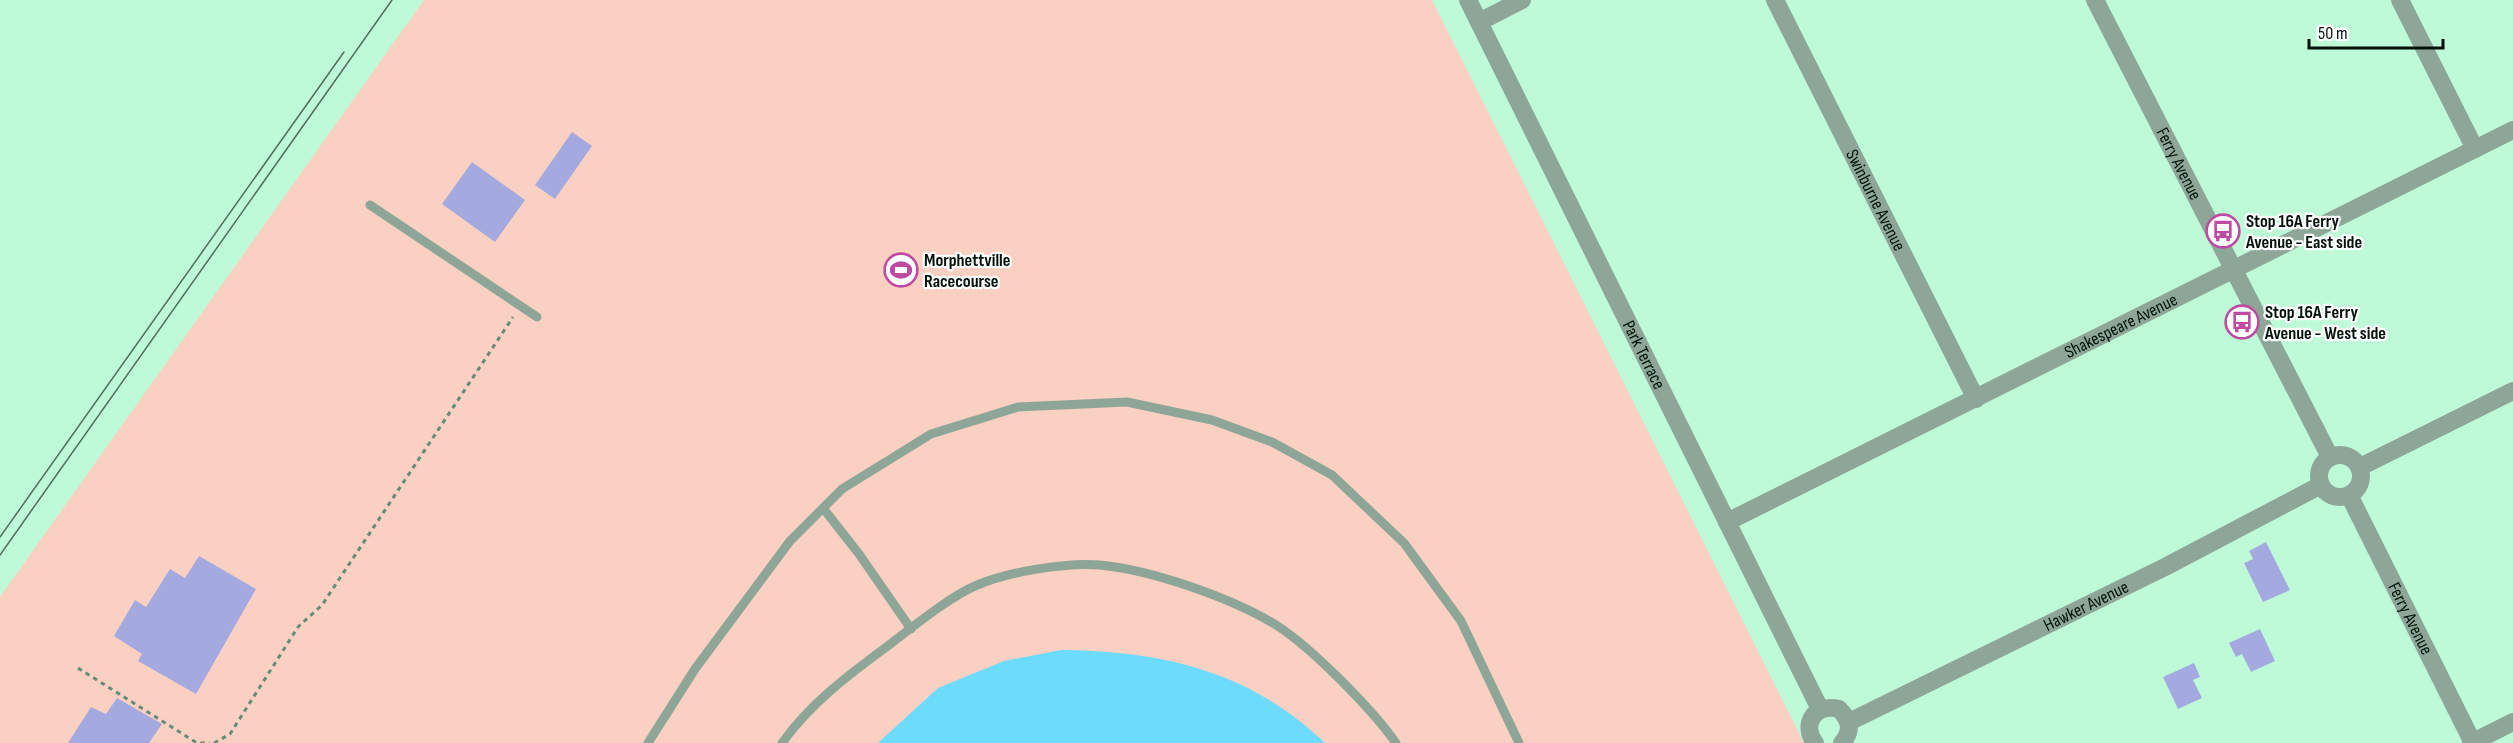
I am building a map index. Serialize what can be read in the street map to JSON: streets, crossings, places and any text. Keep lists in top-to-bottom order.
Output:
{
  "streets": {
    "street": [
      "Ferry Avenue",
      "Swinburne Avenue",
      "Shakespeare Avenue",
      "Park Terrace",
      "Hawker Avenue"
    ]
  },
  "crossings": [
    ["Ferry Avenue", "Shakespeare Avenue"],
    ["Ferry Avenue", "Hawker Avenue"],
    ["Swinburne Avenue", "Shakespeare Avenue"],
    ["Shakespeare Avenue", "Park Terrace"]
  ],
  "places": {
    "bus stop": ["Stop 16A Ferry Avenue - East side", "Stop 16A Ferry Avenue - West side"],
    "sports": ["Morphettville Racecourse"]
  },
  "scale_bar": "50 m"
}
